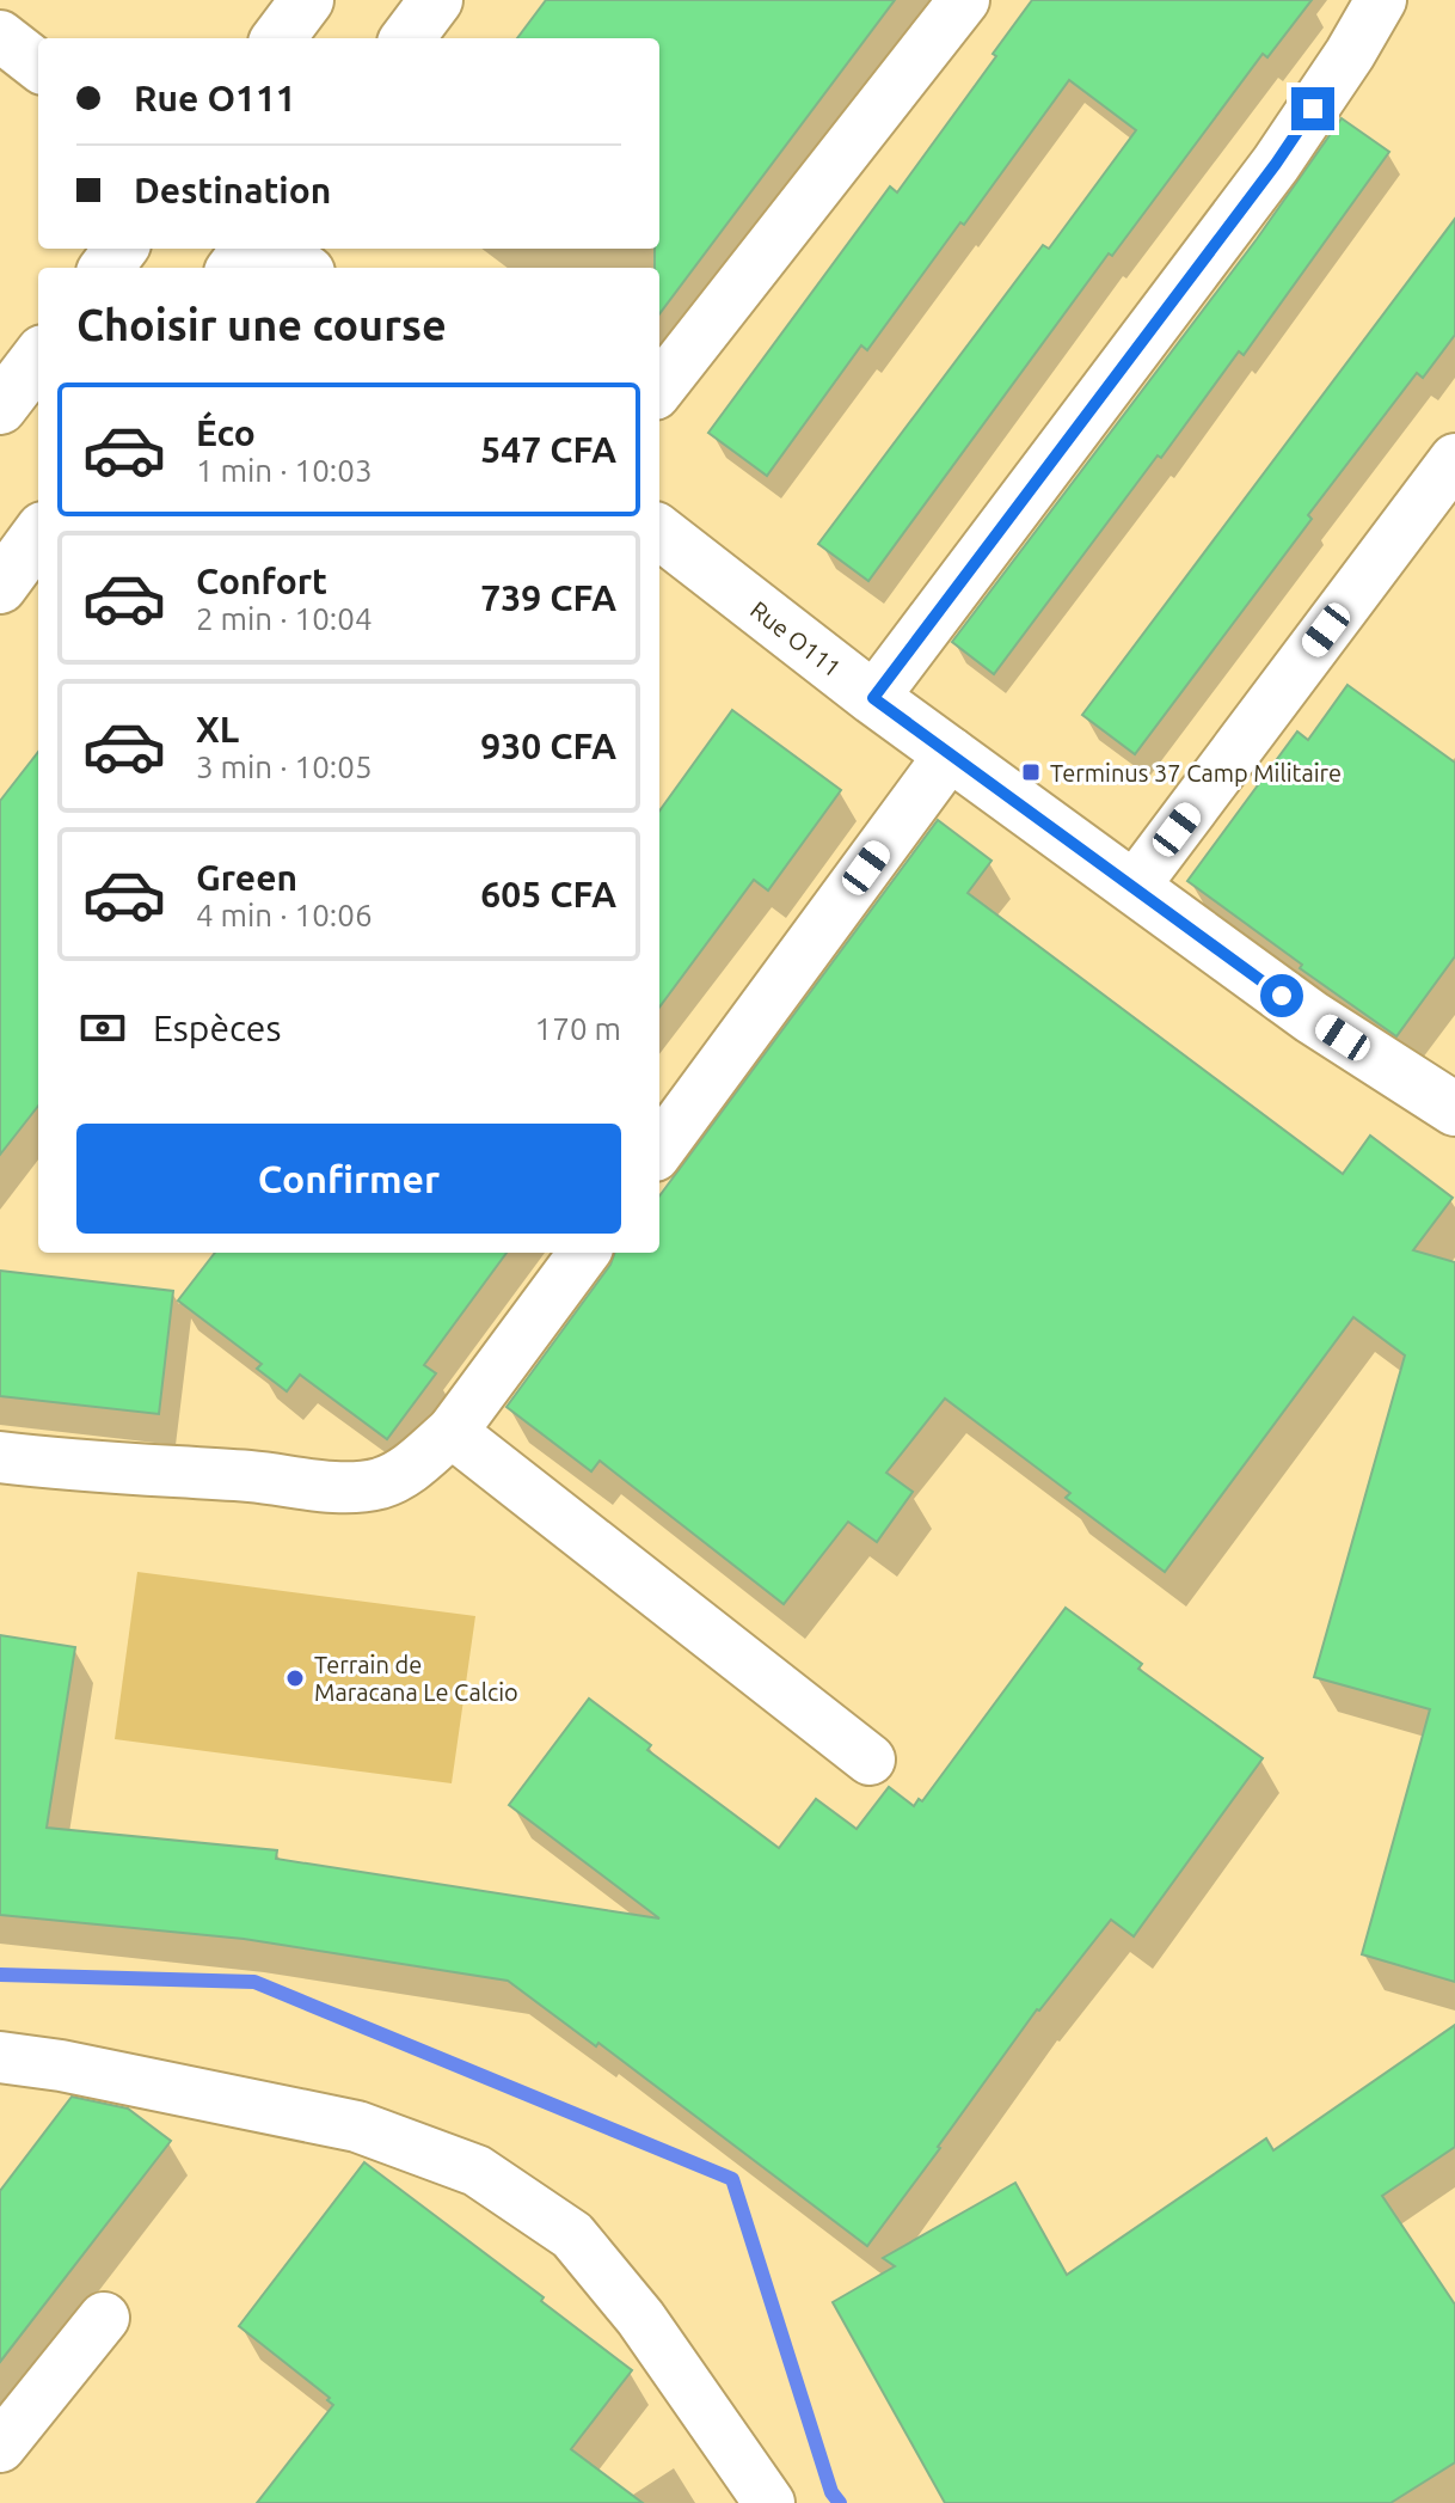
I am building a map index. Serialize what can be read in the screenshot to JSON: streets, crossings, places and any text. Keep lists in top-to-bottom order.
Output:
{
  "streets": {
    "street": ["Rue O111"]
  },
  "places": {
    "transit": ["Terminus 37 Camp Militaire"],
    "other": ["Terrain de Maracana Le Calcio"]
  },
  "page": {
    "banner": ["Rue O111", "Destination"],
    "heading": "Choisir une course",
    "list": [
      {
        "name": "Éco",
        "note": "1 min · 10:03",
        "value": "547 CFA"
      },
      {
        "name": "Confort",
        "note": "2 min · 10:04",
        "value": "739 CFA"
      },
      {
        "name": "XL",
        "note": "3 min · 10:05",
        "value": "930 CFA"
      },
      {
        "name": "Green",
        "note": "4 min · 10:06",
        "value": "605 CFA"
      }
    ],
    "pay": ["Espèces", "170 m"],
    "buttons": "Confirmer"
  }
}
